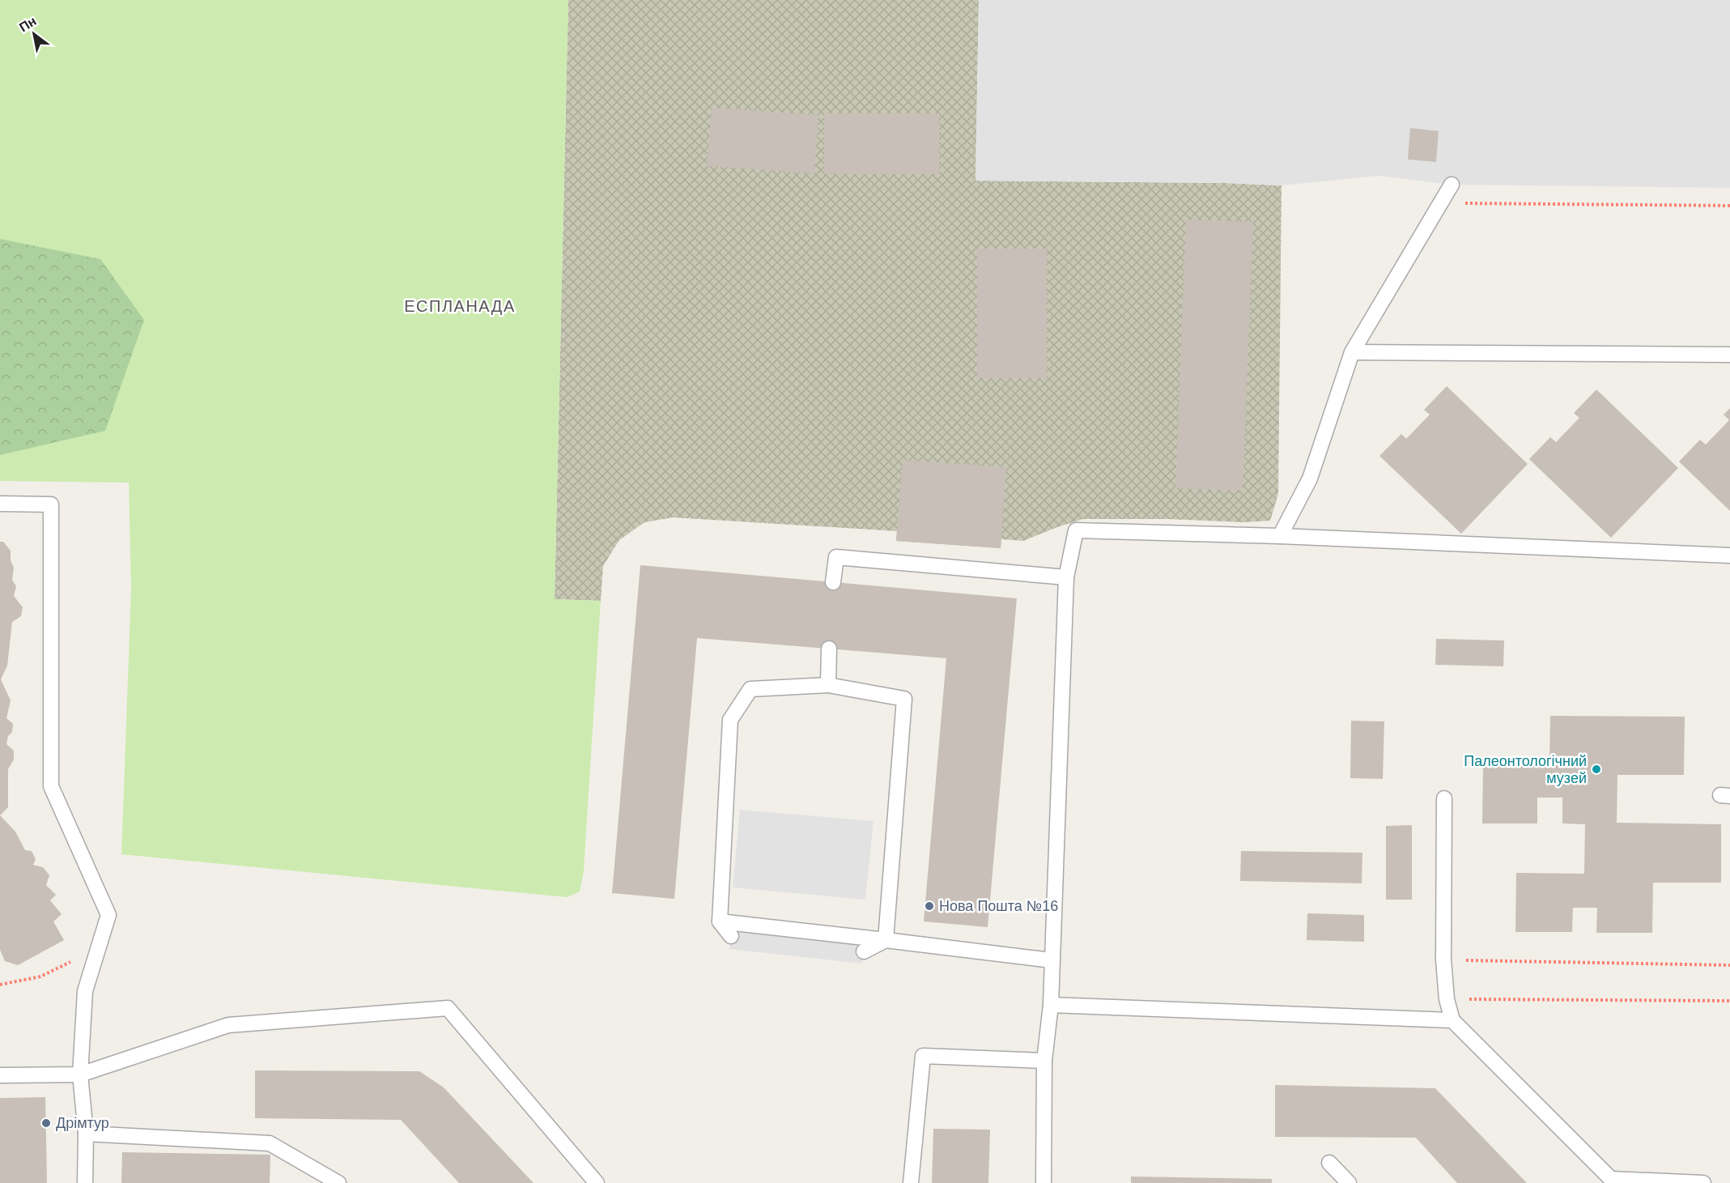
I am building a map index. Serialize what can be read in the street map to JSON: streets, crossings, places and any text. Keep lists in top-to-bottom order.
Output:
{
  "districts": ["ЕСПЛАНАДА"],
  "places": ["Палеонтологічний музей", "Нова Пошта №16", "Дрімтур"],
  "north": "top left"
}
